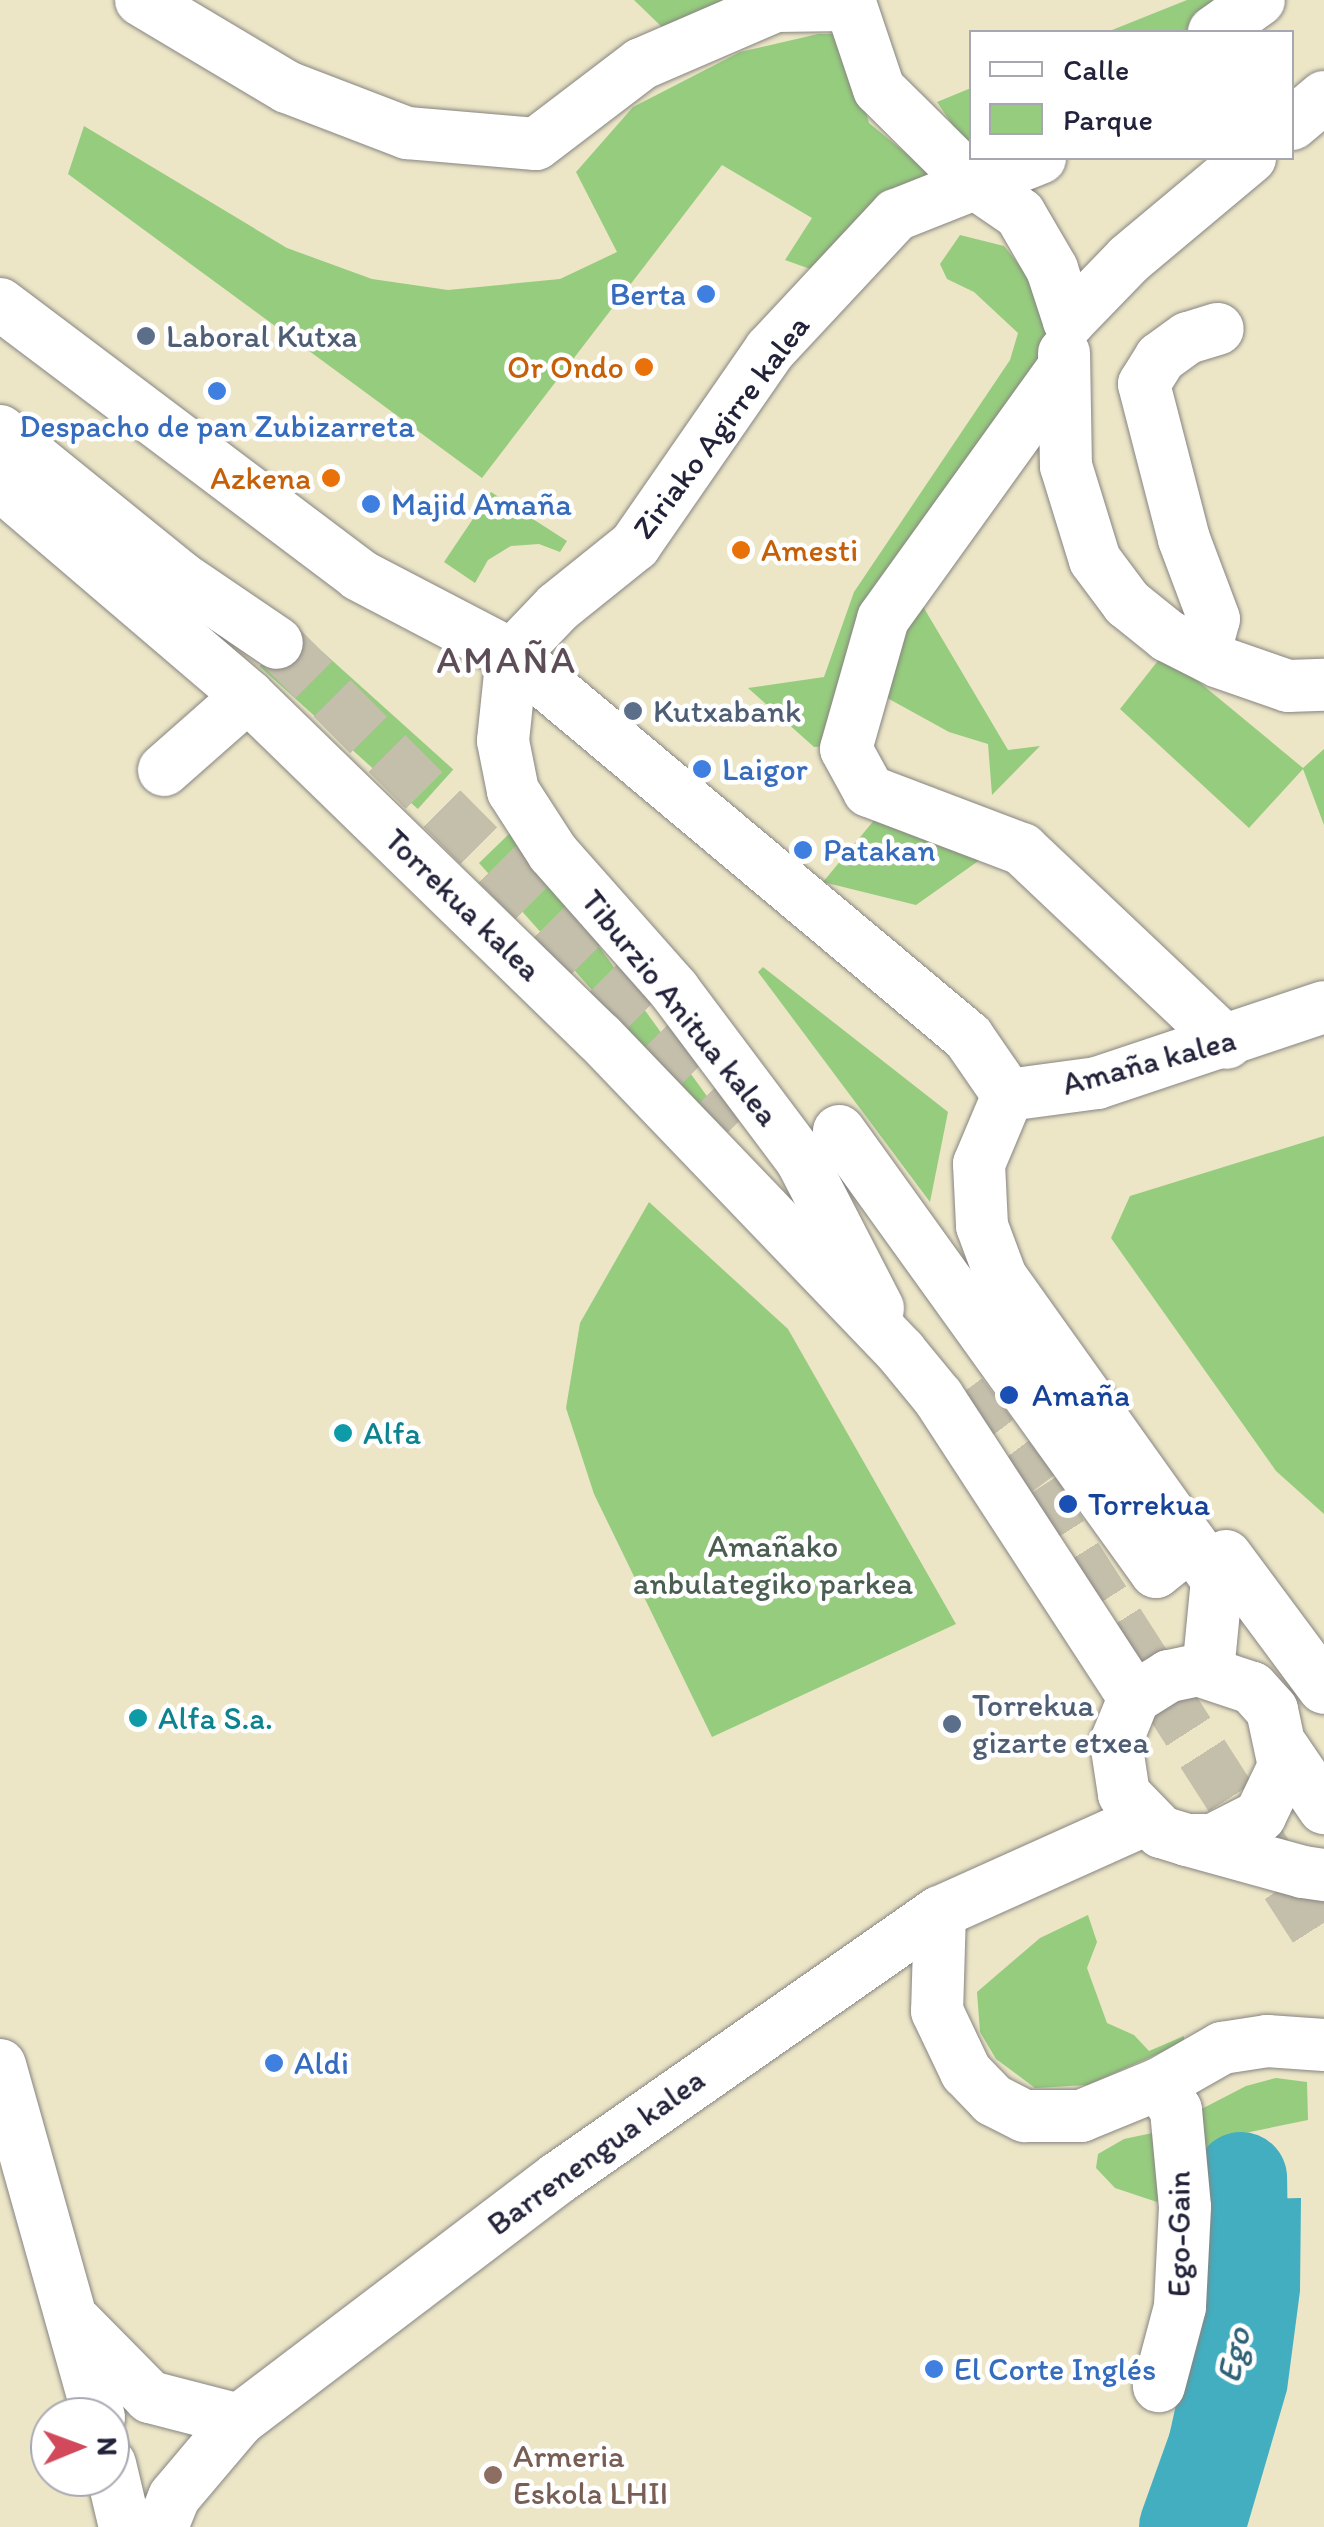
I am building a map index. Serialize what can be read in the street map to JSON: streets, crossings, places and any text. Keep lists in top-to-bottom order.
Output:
{
  "streets": {
    "street": [
      "Ziriako Agirre kalea",
      "Torrekua kalea",
      "Tiburzio Anitua kalea",
      "Amaña kalea",
      "Barrenengua kalea",
      "Ego-Gain"
    ]
  },
  "crossings": [
    ["Ziriako Agirre kalea", "Tiburzio Anitua kalea"],
    ["Torrekua kalea", "Tiburzio Anitua kalea"]
  ],
  "districts": ["AMAÑA"],
  "water": ["Ego"],
  "parks": ["Amañako anbulategiko parkea"],
  "places": [
    "Berta",
    "Laboral Kutxa",
    "Or Ondo",
    "Despacho de pan Zubizarreta",
    "Azkena",
    "Majid Amaña",
    "Amesti",
    "Kutxabank",
    "Laigor",
    "Patakan",
    "Amaña",
    "Alfa",
    "Torrekua",
    "Alfa S.a.",
    "Torrekua gizarte etxea",
    "Aldi",
    "El Corte Inglés",
    "Armeria Eskola LHII"
  ],
  "legend": ["Calle", "Parque"],
  "north": "right"
}
